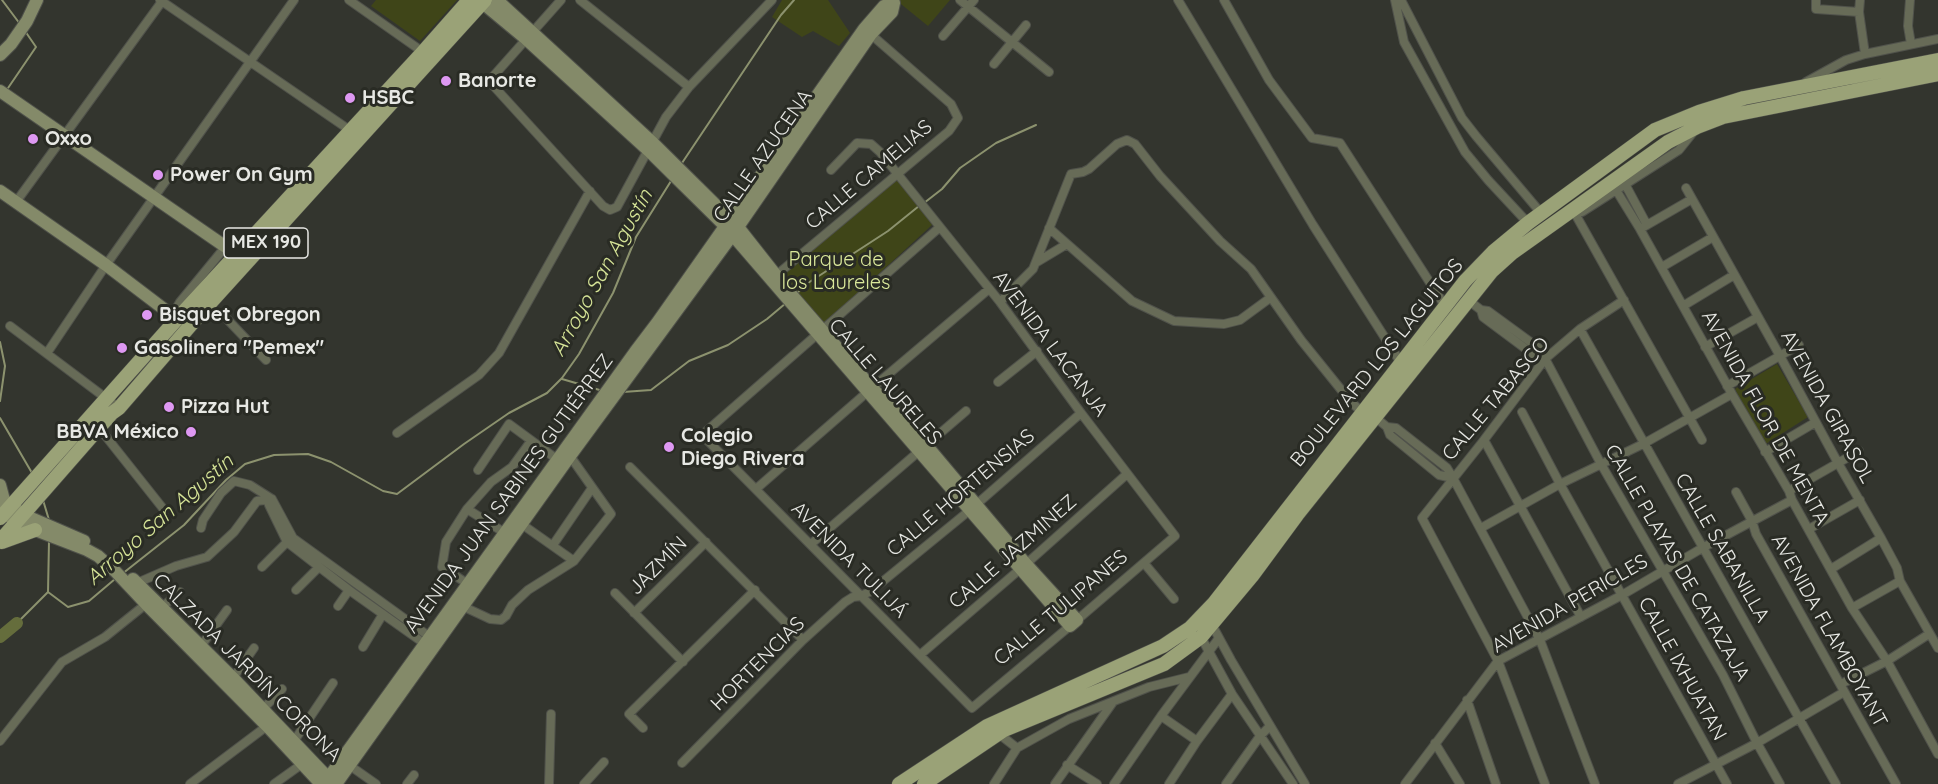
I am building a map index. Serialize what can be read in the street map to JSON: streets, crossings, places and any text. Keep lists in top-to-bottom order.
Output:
{
  "streets": {
    "main road": ["MEX 190", "BOULEVARD LOS LAGUITOS"],
    "street": [
      "CALLE CAMELIAS",
      "AVENIDA LACANJA",
      "CALLE TABASCO",
      "AVENIDA GIRASOL",
      "AVENIDA FLOR DE MENTA",
      "CALLE HORTENSIAS",
      "AVENIDA JUAN SABINES GUTIÉRREZ",
      "CALLE SABANILLA",
      "CALLE JAZMINEZ",
      "AVENIDA TULIJÁ",
      "CALLE PLAYAS DE CATAZAJA",
      "JAZMÍN",
      "AVENIDA PERICLES",
      "CALLE TULIPANES",
      "AVENIDA FLAMBOYANT",
      "HORTENCIAS",
      "CALZADA JARDÍN CORONA",
      "CALLE IXHUATAN"
    ]
  },
  "crossings": [
    ["CALLE CAMELIAS", "AVENIDA LACANJA"],
    ["CALLE CAMELIAS", "AVENIDA JUAN SABINES GUTIÉRREZ"],
    ["MEX 190", "CALZADA JARDÍN CORONA"],
    ["AVENIDA LACANJA", "CALLE HORTENSIAS"],
    ["AVENIDA LACANJA", "CALLE JAZMINEZ"],
    ["AVENIDA LACANJA", "CALLE TULIPANES"],
    ["CALLE TABASCO", "CALLE SABANILLA"],
    ["CALLE TABASCO", "CALLE PLAYAS DE CATAZAJA"],
    ["CALLE TABASCO", "AVENIDA PERICLES"],
    ["AVENIDA FLOR DE MENTA", "AVENIDA PERICLES"],
    ["CALLE HORTENSIAS", "AVENIDA TULIJÁ"],
    ["CALLE HORTENSIAS", "HORTENCIAS"],
    ["AVENIDA JUAN SABINES GUTIÉRREZ", "CALZADA JARDÍN CORONA"],
    ["CALLE SABANILLA", "AVENIDA PERICLES"],
    ["CALLE JAZMINEZ", "AVENIDA TULIJÁ"],
    ["AVENIDA TULIJÁ", "CALLE TULIPANES"],
    ["AVENIDA TULIJÁ", "HORTENCIAS"],
    ["CALLE PLAYAS DE CATAZAJA", "AVENIDA PERICLES"],
    ["AVENIDA PERICLES", "AVENIDA FLAMBOYANT"],
    ["AVENIDA PERICLES", "CALLE IXHUATAN"]
  ],
  "water": ["Arroyo San Agustín"],
  "parks": ["Parque de los Laureles"],
  "places": [
    "Banorte",
    "HSBC",
    "Oxxo",
    "Power On Gym",
    "Bisquet Obregon",
    "Gasolinera \"Pemex\"",
    "Pizza Hut",
    "BBVA México",
    "Colegio Diego Rivera"
  ]
}
